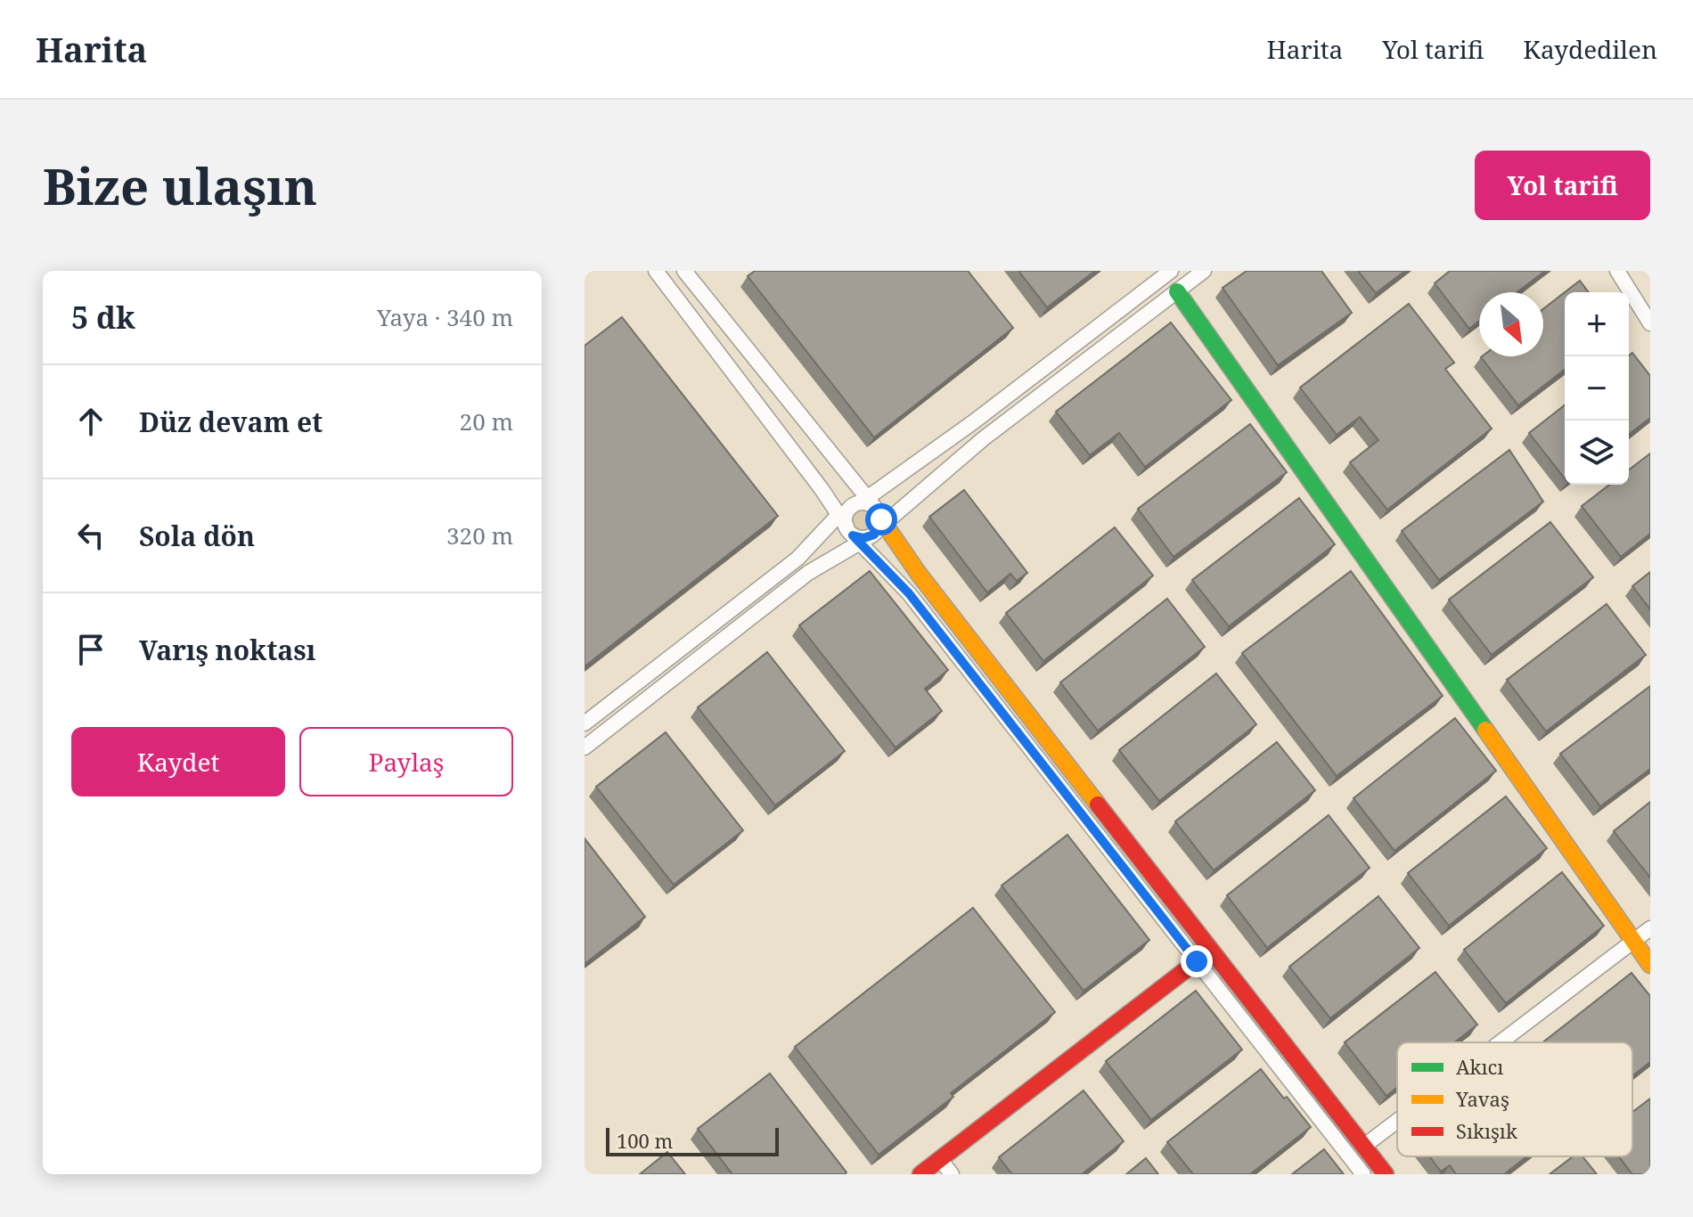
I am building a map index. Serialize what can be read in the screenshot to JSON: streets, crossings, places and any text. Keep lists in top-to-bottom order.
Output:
{
  "legend": ["Akıcı", "Yavaş", "Sıkışık"],
  "scale_bar": "100 m",
  "north": "bottom right",
  "page": {
    "header": "Harita",
    "nav": ["Harita", "Yol tarifi", "Kaydedilen"],
    "buttons": [
      "Yol tarifi",
      ["Kaydet", "Paylaş"]
    ],
    "title": "Bize ulaşın",
    "heading": ["5 dk", "Yaya · 340 m"],
    "map_buttons": ["+", "−"],
    "list": [
      ["Düz devam et", "20 m"],
      ["Sola dön", "320 m"],
      "Varış noktası"
    ],
    "scale": "100 m"
  }
}
